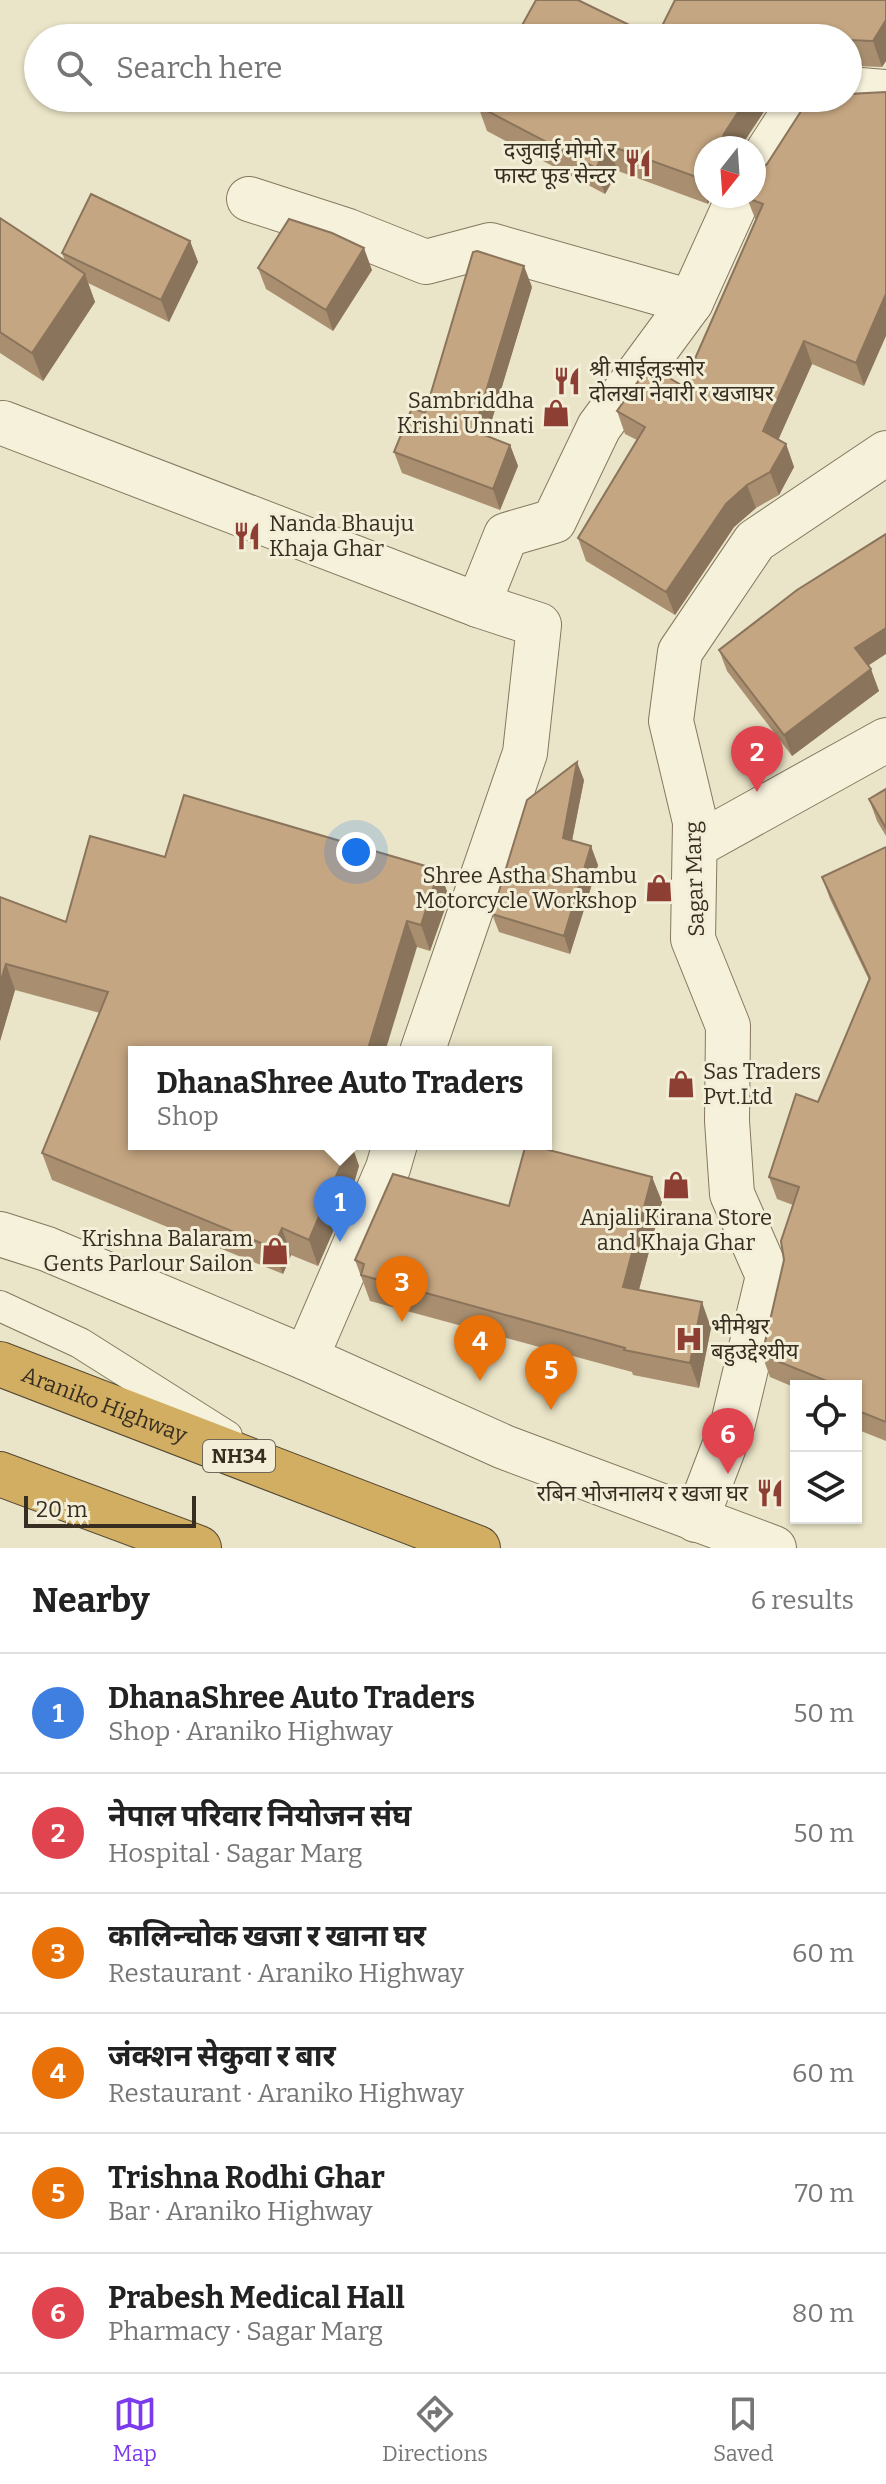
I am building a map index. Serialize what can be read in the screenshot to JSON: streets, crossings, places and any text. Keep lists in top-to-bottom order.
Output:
{
  "streets": {
    "highway": ["Araniko Highway", "NH34"],
    "street": ["Sagar Marg"]
  },
  "places": {
    "restaurant": [
      "दजुवाई मोमो र फास्ट फूड सेन्टर",
      "श्री साईलुङसोर दोलखा नेवारी र खजाघर",
      "Nanda Bhauju Khaja Ghar",
      "रबिन भोजनालय र खजा घर"
    ],
    "shop": [
      "Sambriddha Krishi Unnati",
      "Shree Astha Shambu Motorcycle Workshop",
      "Sas Traders Pvt.Ltd",
      "Anjali Kirana Store and Khaja Ghar",
      "Krishna Balaram Gents Parlour Sailon"
    ],
    "hospital": ["भीमेश्वर बहुउद्देश्यीय"]
  },
  "scale_bar": "20 m",
  "north": "bottom",
  "page": {
    "search": "Search here",
    "pins": [
      "2",
      "1",
      "3",
      "4",
      "5",
      "6"
    ],
    "popup": ["DhanaShree Auto Traders", "Shop"],
    "scale": "20 m",
    "heading": ["Nearby", "6 results"],
    "list": [
      {
        "mark": "1",
        "name": "DhanaShree Auto Traders",
        "note": "Shop · Araniko Highway",
        "value": "50 m"
      },
      {
        "mark": "2",
        "name": "नेपाल परिवार नियोजन संघ",
        "note": "Hospital · Sagar Marg",
        "value": "50 m"
      },
      {
        "mark": "3",
        "name": "कालिन्चोक खजा र खाना घर",
        "note": "Restaurant · Araniko Highway",
        "value": "60 m"
      },
      {
        "mark": "4",
        "name": "जंक्शन सेकुवा र बार",
        "note": "Restaurant · Araniko Highway",
        "value": "60 m"
      },
      {
        "mark": "5",
        "name": "Trishna Rodhi Ghar",
        "note": "Bar · Araniko Highway",
        "value": "70 m"
      },
      {
        "mark": "6",
        "name": "Prabesh Medical Hall",
        "note": "Pharmacy · Sagar Marg",
        "value": "80 m"
      }
    ],
    "nav": ["Map", "Directions", "Saved"]
  }
}
